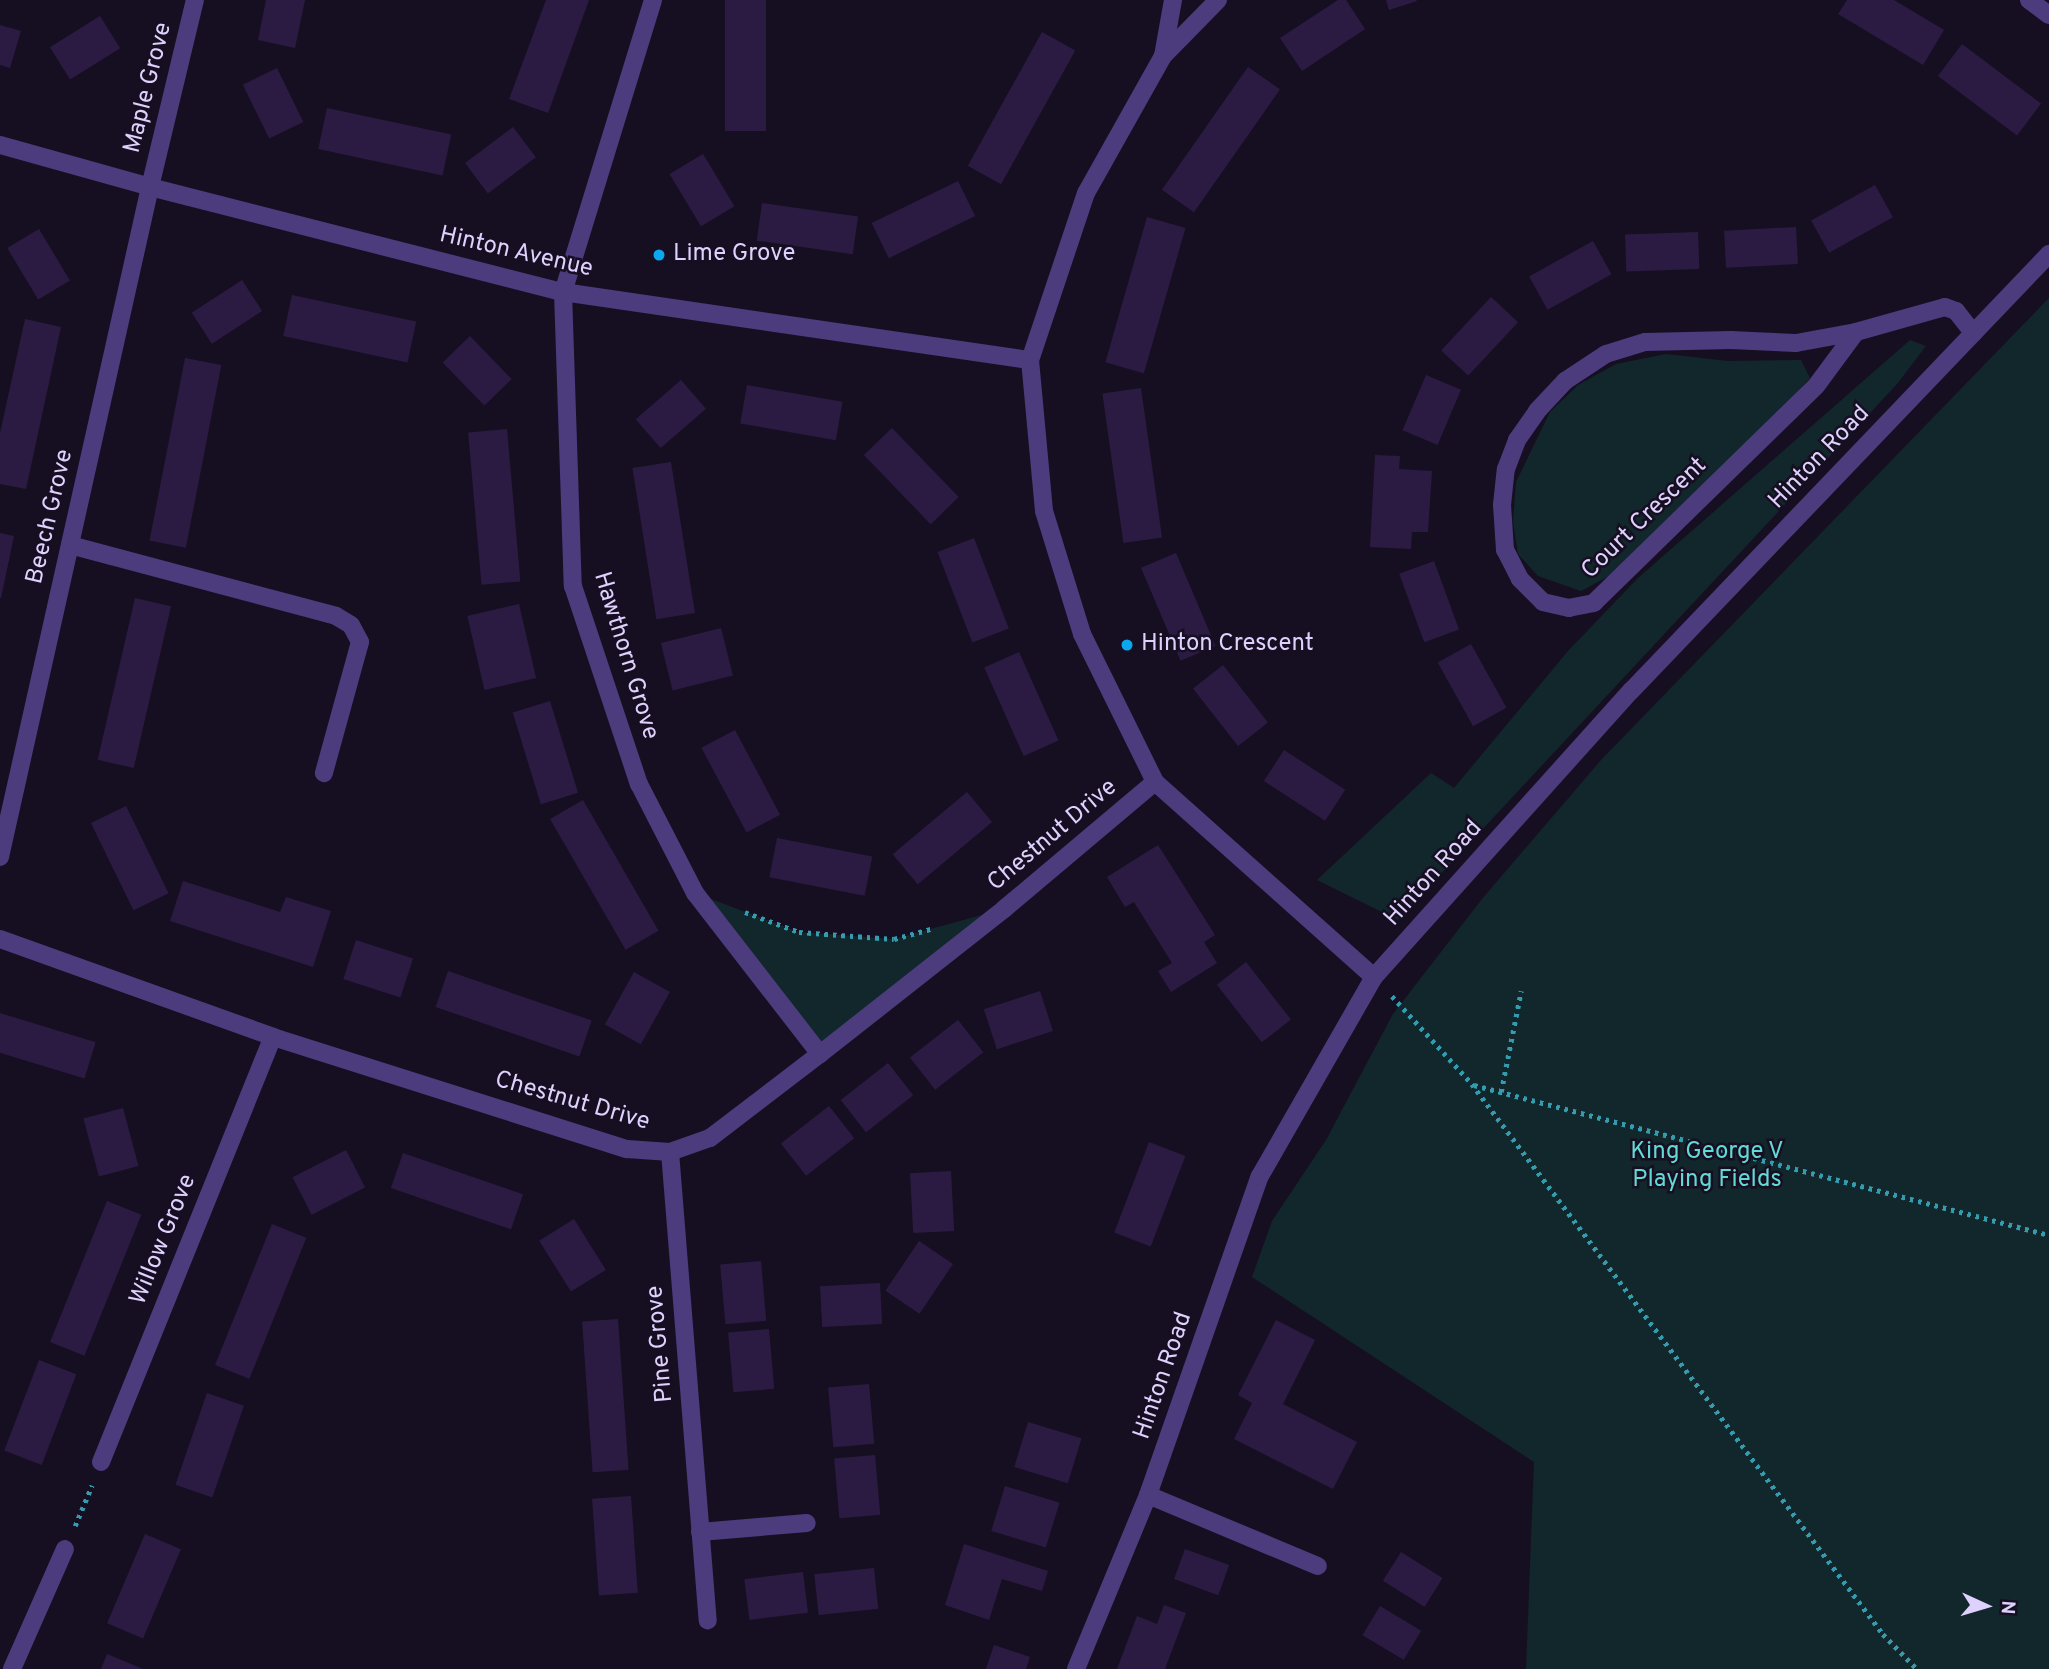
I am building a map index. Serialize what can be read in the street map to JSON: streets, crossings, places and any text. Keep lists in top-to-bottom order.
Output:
{
  "streets": {
    "street": [
      "Maple Grove",
      "Hinton Avenue",
      "Hinton Road",
      "Beech Grove",
      "Court Crescent",
      "Hawthorn Grove",
      "Chestnut Drive",
      "Willow Grove",
      "Pine Grove"
    ]
  },
  "crossings": [
    ["Maple Grove", "Hinton Avenue"],
    ["Maple Grove", "Beech Grove"],
    ["Hinton Avenue", "Beech Grove"],
    ["Hinton Avenue", "Hawthorn Grove"],
    ["Hinton Road", "Court Crescent"],
    ["Hawthorn Grove", "Chestnut Drive"],
    ["Chestnut Drive", "Willow Grove"],
    ["Chestnut Drive", "Pine Grove"]
  ],
  "parks": ["King George V Playing Fields"],
  "places": ["Lime Grove", "Hinton Crescent"],
  "north": "right"
}
